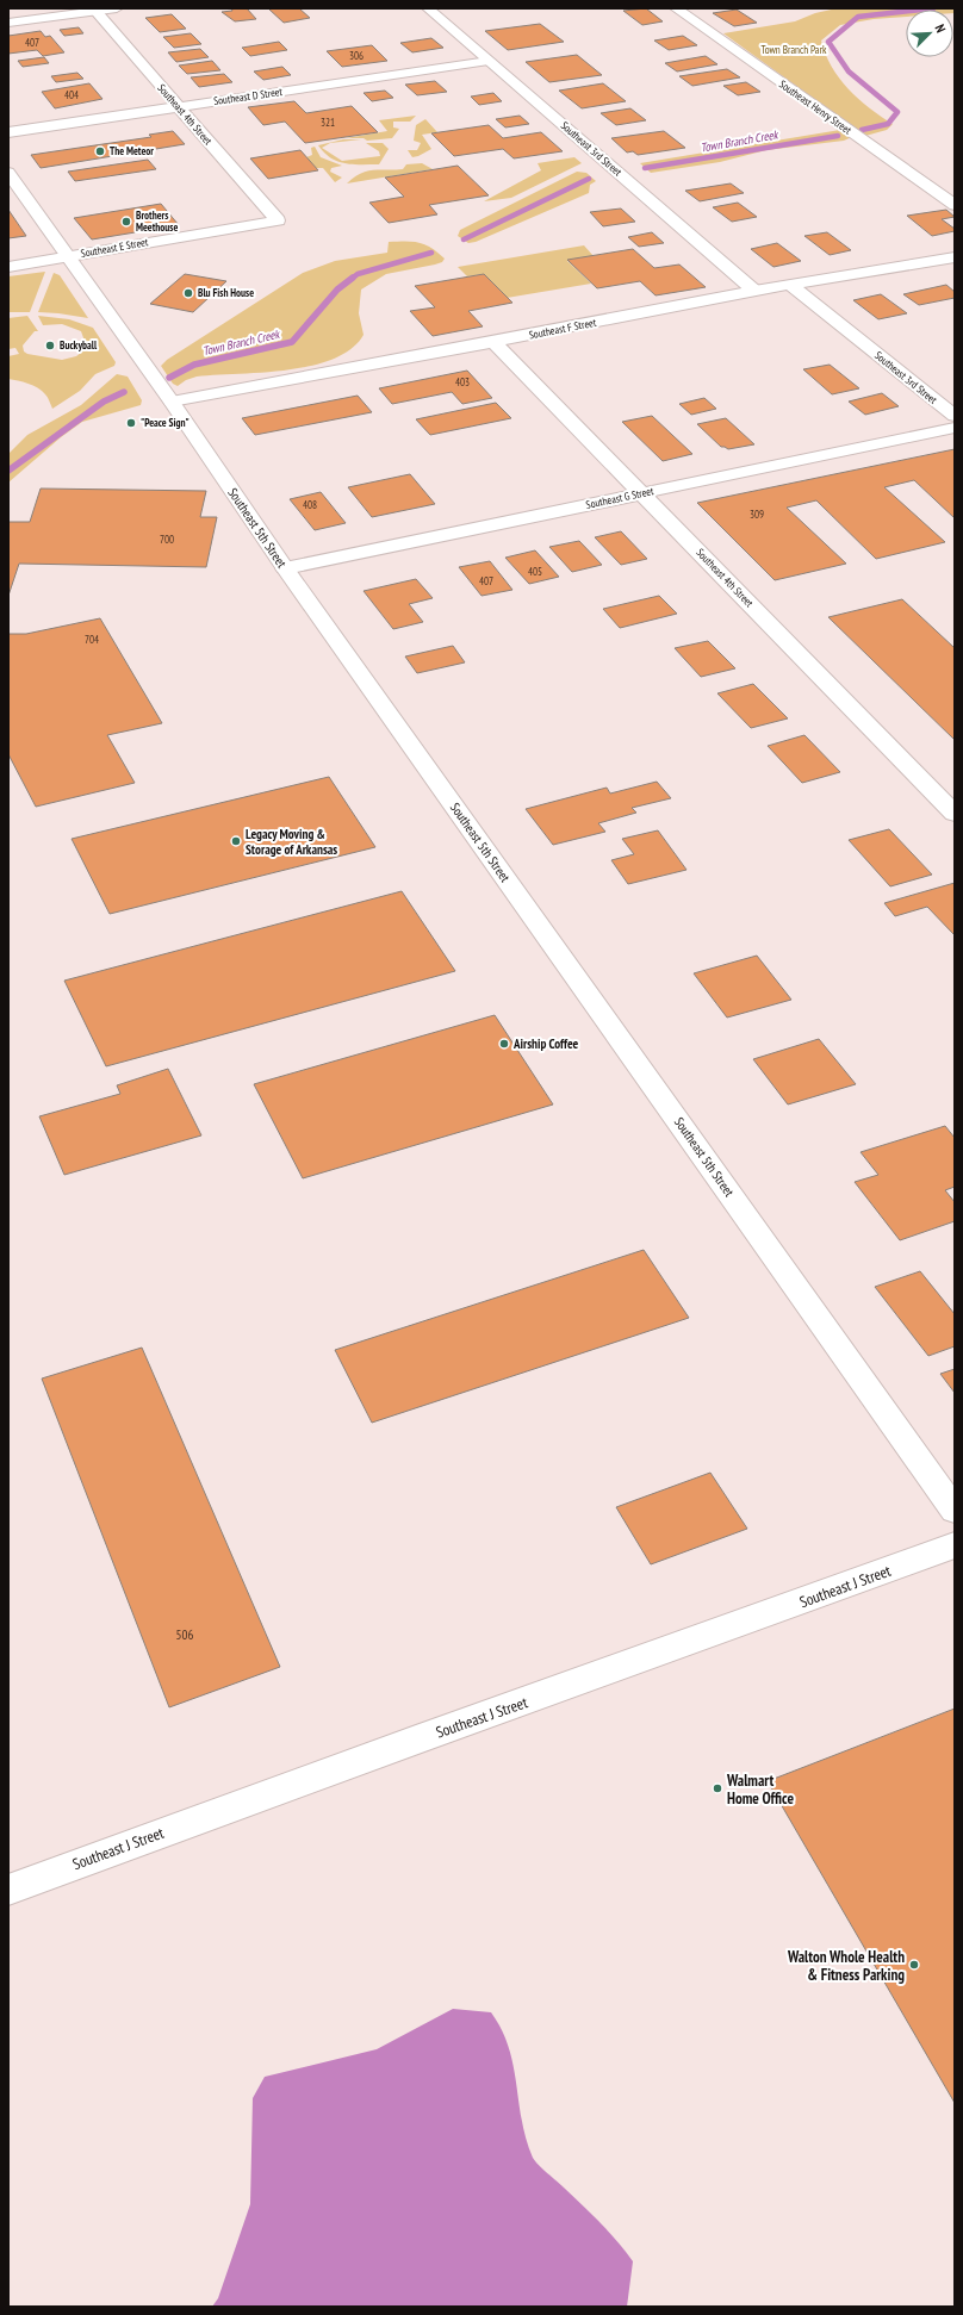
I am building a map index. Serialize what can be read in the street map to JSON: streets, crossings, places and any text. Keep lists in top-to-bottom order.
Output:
{
  "streets": {
    "street": [
      "Southeast D Street",
      "Southeast Henry Street",
      "Southeast 4th Street",
      "Southeast 3rd Street",
      "Southeast E Street",
      "Southeast F Street",
      "Southeast G Street",
      "Southeast 5th Street",
      "Southeast J Street"
    ]
  },
  "crossings": [
    ["Southeast D Street", "Southeast 4th Street"],
    ["Southeast D Street", "Southeast 3rd Street"],
    ["Southeast 4th Street", "Southeast E Street"],
    ["Southeast 4th Street", "Southeast F Street"],
    ["Southeast 4th Street", "Southeast G Street"],
    ["Southeast 3rd Street", "Southeast F Street"],
    ["Southeast E Street", "Southeast 5th Street"],
    ["Southeast F Street", "Southeast 5th Street"],
    ["Southeast G Street", "Southeast 5th Street"]
  ],
  "water": ["Town Branch Creek"],
  "parks": ["Town Branch Park"],
  "places": [
    "The Meteor",
    "Brothers Meethouse",
    "Blu Fish House",
    "Buckyball",
    "\"Peace Sign\"",
    "Legacy Moving & Storage of Arkansas",
    "Airship Coffee",
    "Walmart Home Office",
    "Walton Whole Health & Fitness Parking"
  ],
  "house_numbers": [
    "407",
    "306",
    "404",
    "321",
    "403",
    "408",
    "309",
    "700",
    "405",
    "407",
    "704",
    "506"
  ],
  "north": "top right"
}
